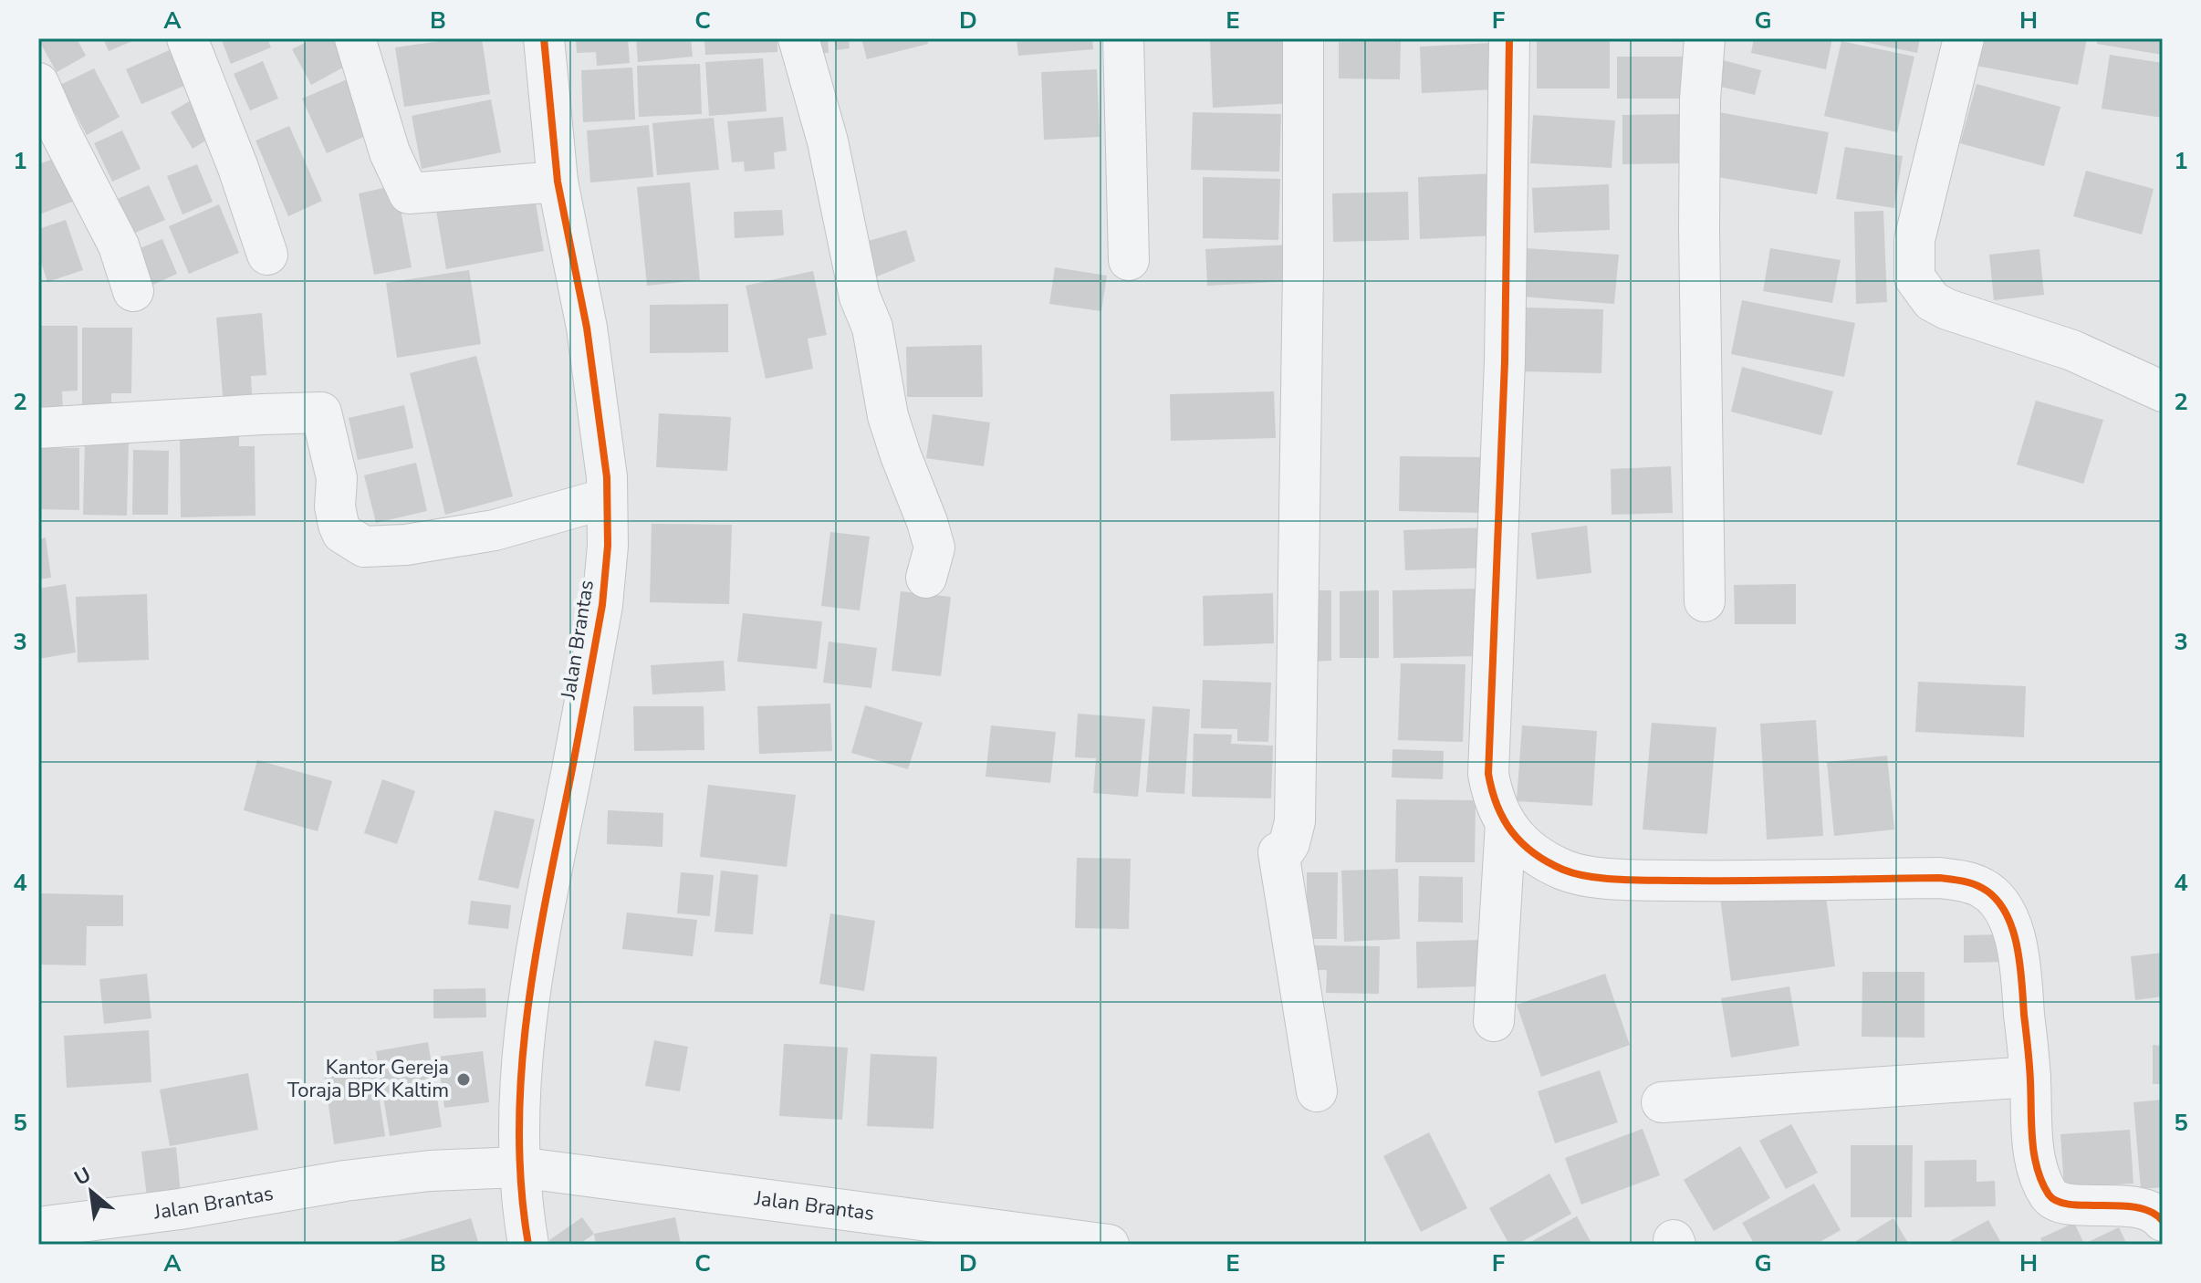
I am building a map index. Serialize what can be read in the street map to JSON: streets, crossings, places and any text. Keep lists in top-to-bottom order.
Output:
{
  "streets": {
    "street": ["Jalan Brantas"]
  },
  "places": ["Kantor Gereja Toraja BPK Kaltim"],
  "north": "top left",
  "grid": {
    "columns": [
      "A",
      "B",
      "C",
      "D",
      "E",
      "F",
      "G",
      "H"
    ],
    "rows": [
      "1",
      "2",
      "3",
      "4",
      "5"
    ]
  }
}
